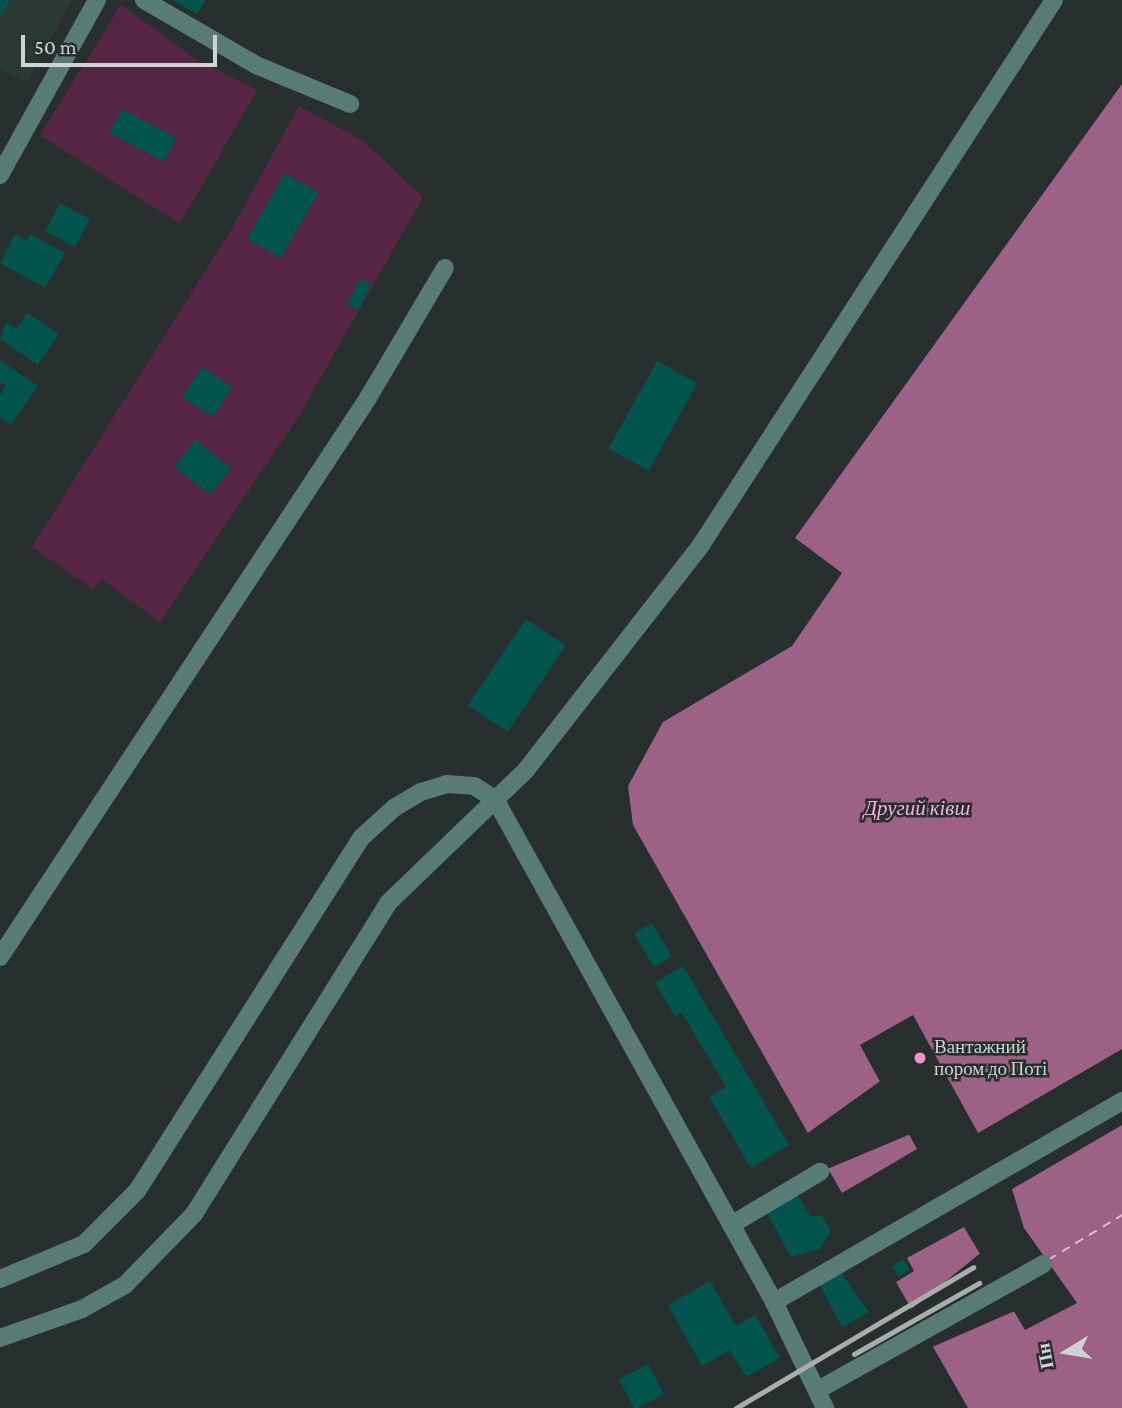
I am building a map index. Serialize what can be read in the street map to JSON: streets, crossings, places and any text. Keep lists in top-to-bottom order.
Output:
{
  "water": ["Другий ківш"],
  "places": ["Вантажний пором до Поті"],
  "scale_bar": "50 m",
  "north": "left"
}
